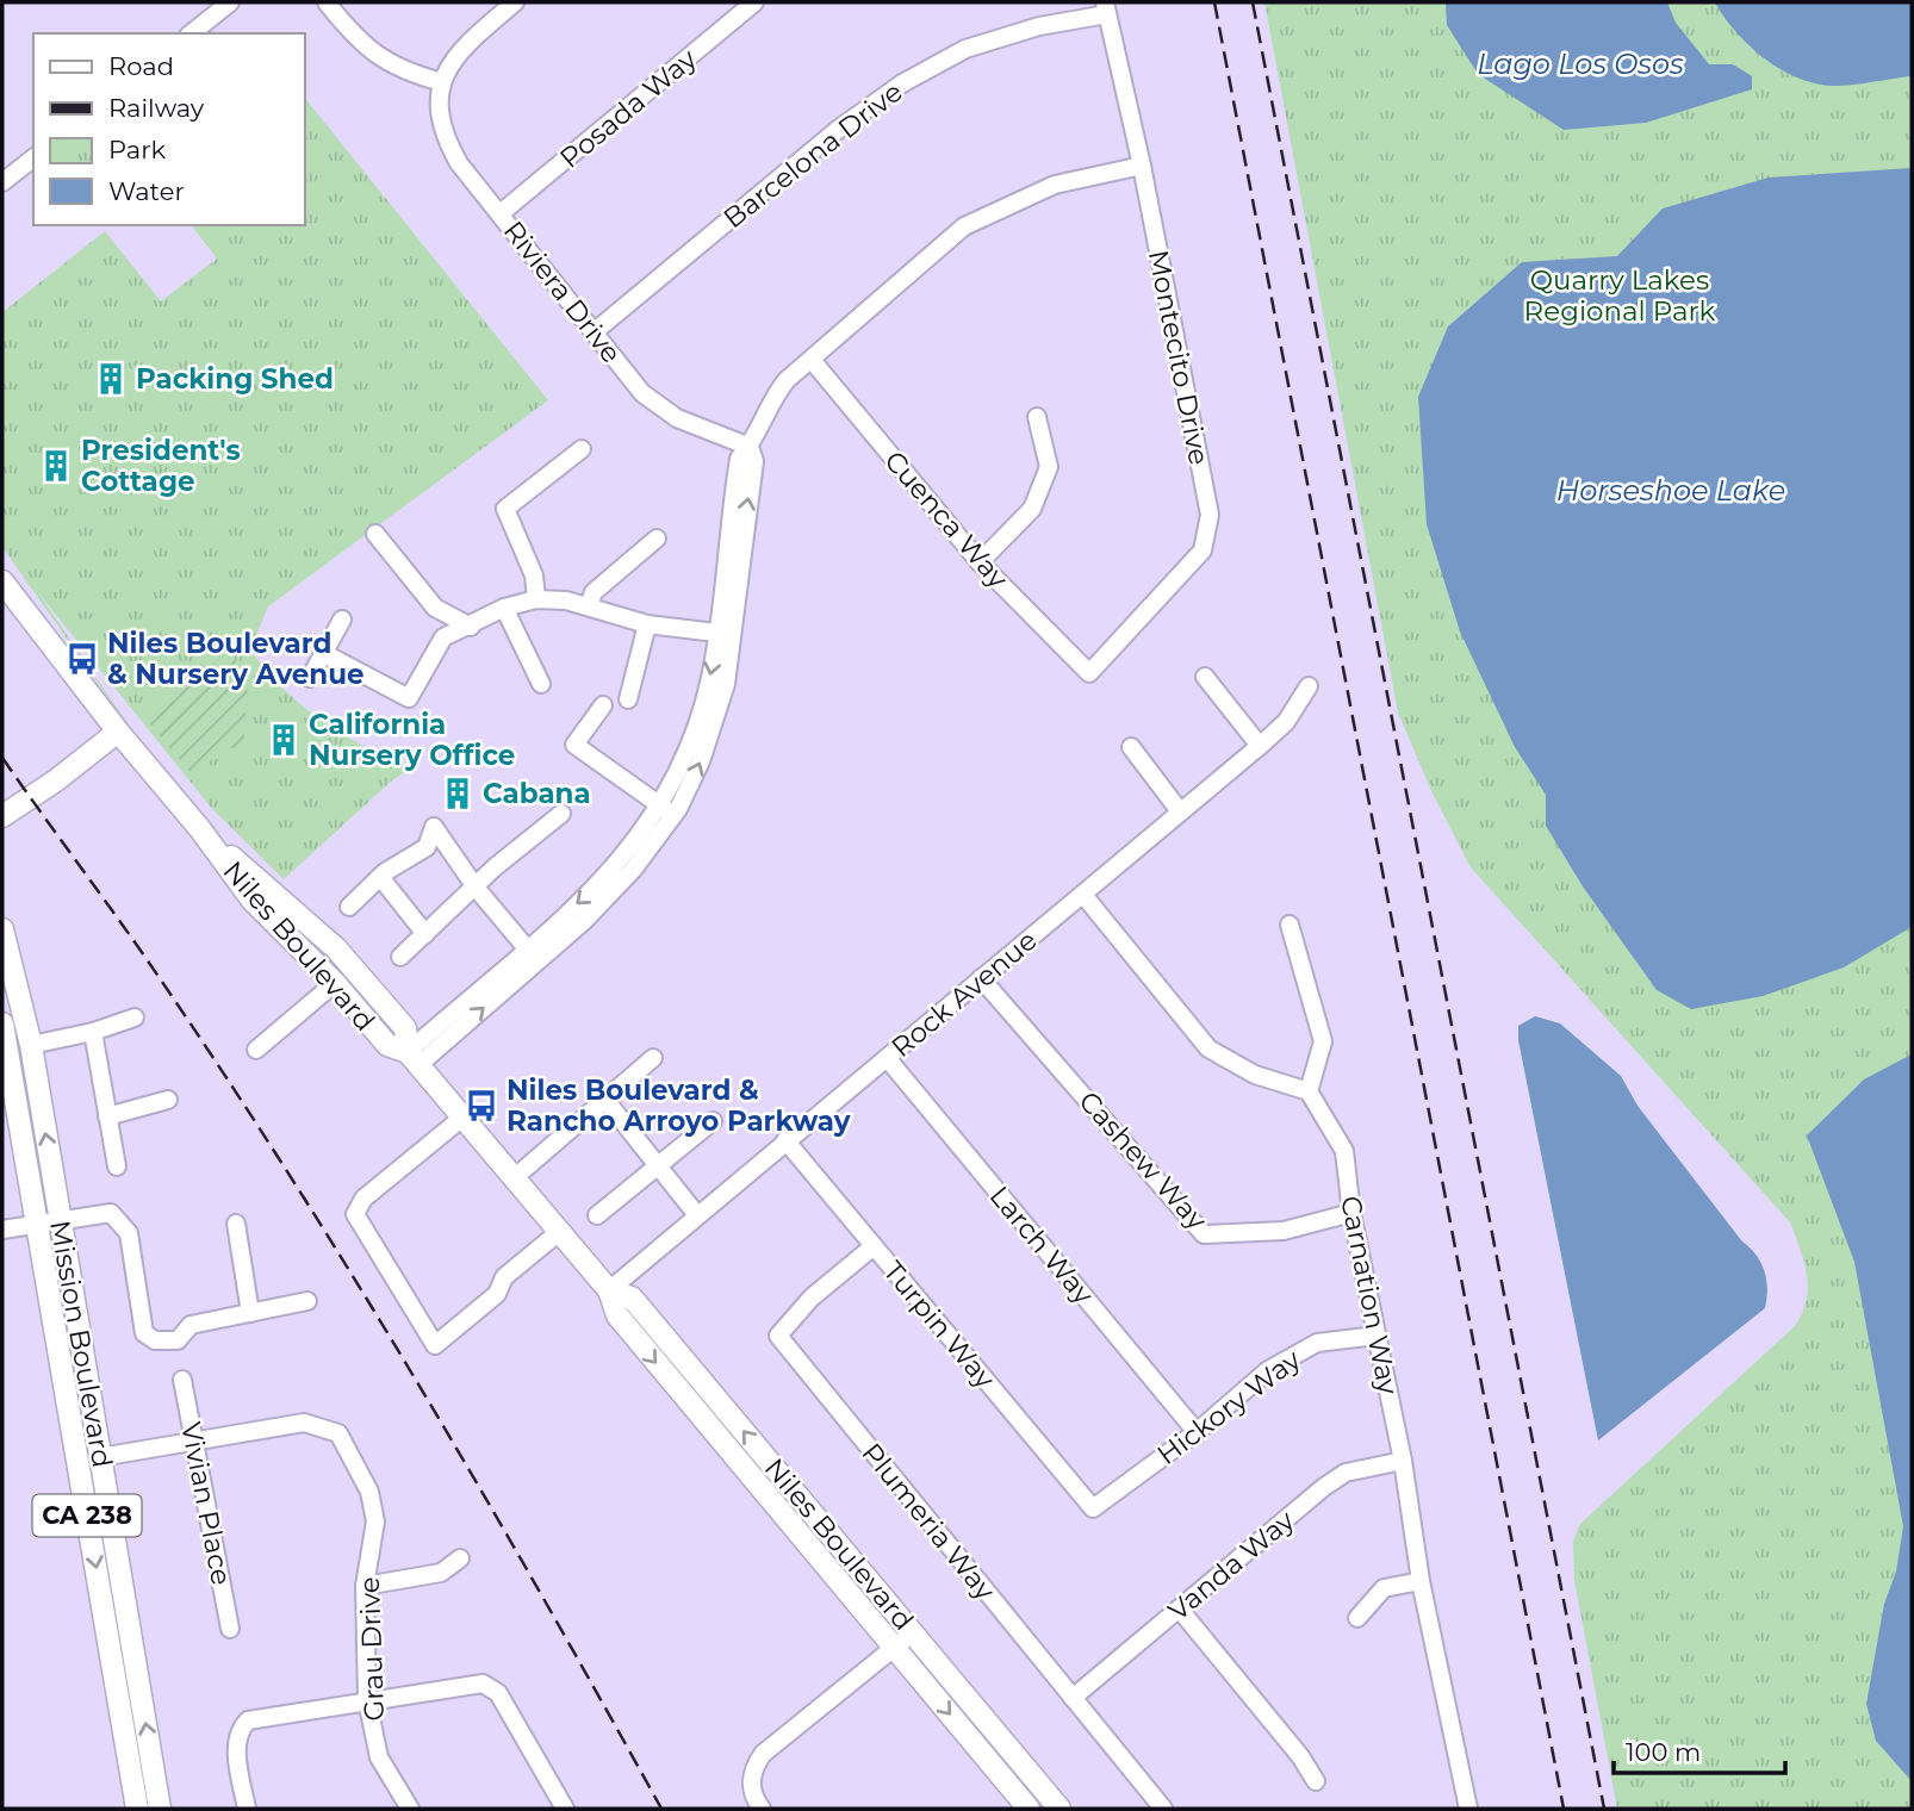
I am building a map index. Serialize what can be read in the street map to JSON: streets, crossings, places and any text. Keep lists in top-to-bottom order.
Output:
{
  "streets": {
    "main road": ["Niles Boulevard", "Mission Boulevard", "CA 238"],
    "street": [
      "Posada Way",
      "Barcelona Drive",
      "Riviera Drive",
      "Montecito Drive",
      "Cuenca Way",
      "Rock Avenue",
      "Cashew Way",
      "Larch Way",
      "Carnation Way",
      "Turpin Way",
      "Hickory Way",
      "Vivian Place",
      "Plumeria Way",
      "Vanda Way",
      "Grau Drive"
    ]
  },
  "crossings": [
    ["Posada Way", "Riviera Drive"],
    ["Barcelona Drive", "Riviera Drive"],
    ["Barcelona Drive", "Montecito Drive"],
    ["Montecito Drive", "Cuenca Way"],
    ["Niles Boulevard", "Rock Avenue"],
    ["Rock Avenue", "Cashew Way"],
    ["Rock Avenue", "Larch Way"],
    ["Rock Avenue", "Turpin Way"],
    ["Cashew Way", "Carnation Way"],
    ["Larch Way", "Hickory Way"],
    ["Carnation Way", "Hickory Way"],
    ["Carnation Way", "Vanda Way"],
    ["Turpin Way", "Hickory Way"],
    ["Turpin Way", "Plumeria Way"],
    ["Mission Boulevard", "Grau Drive"],
    ["Vivian Place", "Grau Drive"],
    ["Plumeria Way", "Vanda Way"]
  ],
  "water": ["Lago Los Osos", "Horseshoe Lake"],
  "parks": ["Quarry Lakes Regional Park"],
  "places": {
    "building": [
      "Packing Shed",
      "President's Cottage",
      "California Nursery Office",
      "Cabana"
    ],
    "bus stop": ["Niles Boulevard & Nursery Avenue", "Niles Boulevard & Rancho Arroyo Parkway"]
  },
  "legend": [
    "Road",
    "Railway",
    "Park",
    "Water"
  ],
  "scale_bar": "100 m"
}
